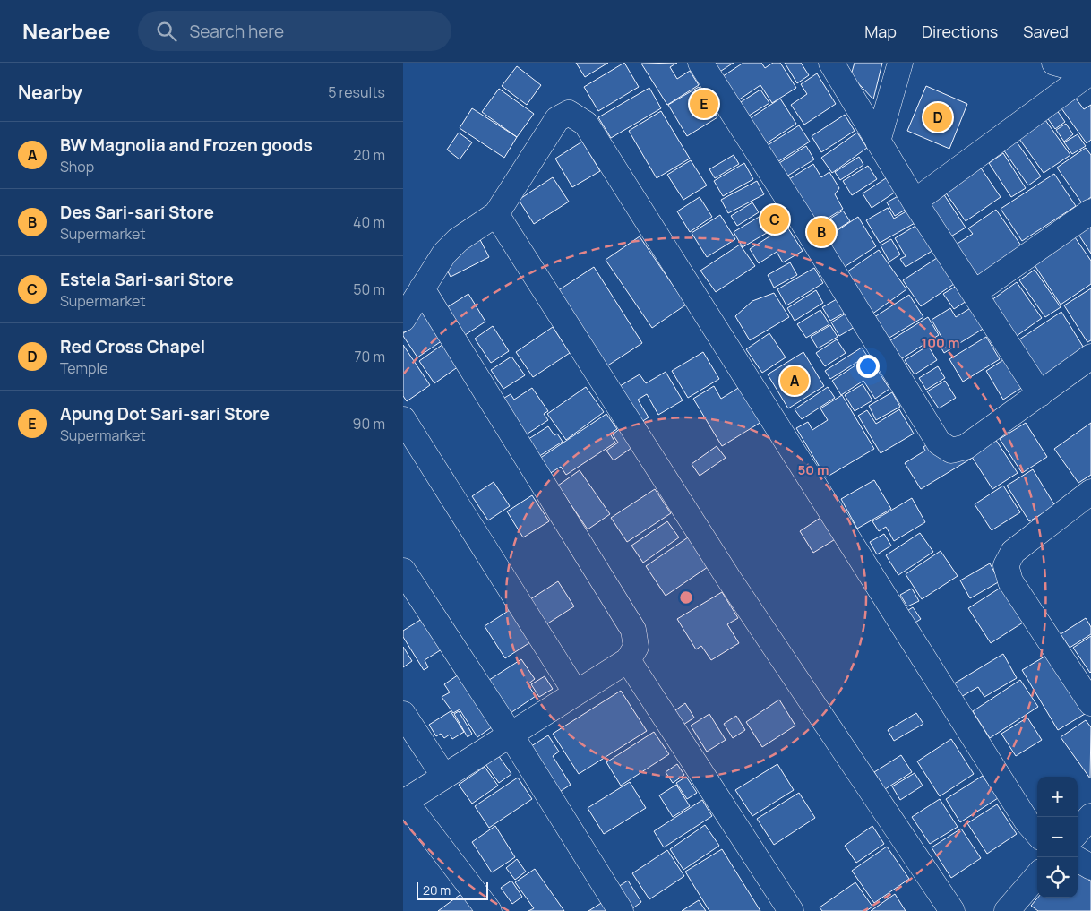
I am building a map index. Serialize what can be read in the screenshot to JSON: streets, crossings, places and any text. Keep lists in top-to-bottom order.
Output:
{
  "scale_bar": "20 m",
  "page": {
    "header": "Nearbee",
    "search": "Search here",
    "nav": ["Map", "Directions", "Saved"],
    "heading": ["Nearby", "5 results"],
    "pins": [
      "E",
      "D",
      "C",
      "B",
      "A"
    ],
    "list": [
      {
        "mark": "A",
        "name": "BW Magnolia and Frozen goods",
        "note": "Shop",
        "value": "20 m"
      },
      {
        "mark": "B",
        "name": "Des Sari-sari Store",
        "note": "Supermarket",
        "value": "40 m"
      },
      {
        "mark": "C",
        "name": "Estela Sari-sari Store",
        "note": "Supermarket",
        "value": "50 m"
      },
      {
        "mark": "D",
        "name": "Red Cross Chapel",
        "note": "Temple",
        "value": "70 m"
      },
      {
        "mark": "E",
        "name": "Apung Dot Sari-sari Store",
        "note": "Supermarket",
        "value": "90 m"
      }
    ],
    "map_buttons": ["+", "−"],
    "scale": "20 m"
  },
  "rings": ["100 m", "50 m"]
}
